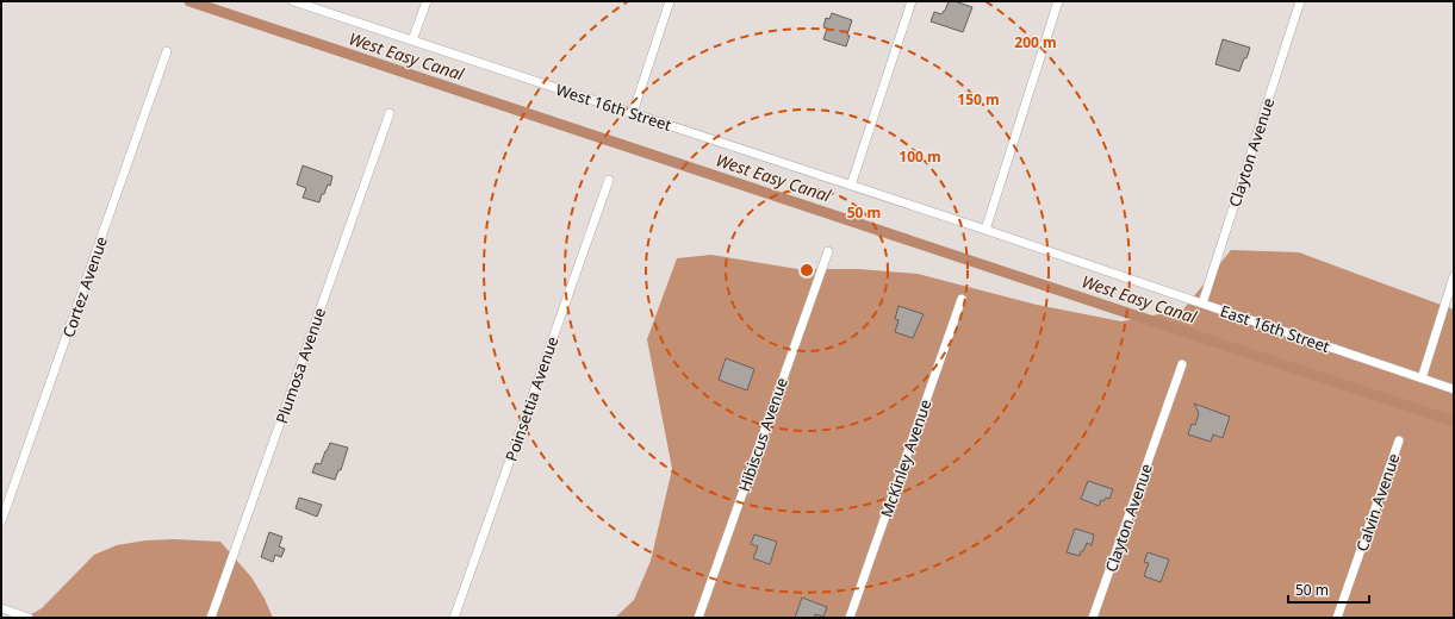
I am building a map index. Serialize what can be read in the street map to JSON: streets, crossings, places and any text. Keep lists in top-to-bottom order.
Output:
{
  "streets": {
    "street": [
      "West 16th Street",
      "Clayton Avenue",
      "Cortez Avenue",
      "East 16th Street",
      "Plumosa Avenue",
      "Poinsettia Avenue",
      "Hibiscus Avenue",
      "McKinley Avenue",
      "Calvin Avenue"
    ]
  },
  "crossings": [
    ["West 16th Street", "East 16th Street"],
    ["Clayton Avenue", "East 16th Street"]
  ],
  "water": ["West Easy Canal"],
  "scale_bar": "50 m",
  "rings": [
    "200 m",
    "150 m",
    "100 m",
    "50 m"
  ]
}
